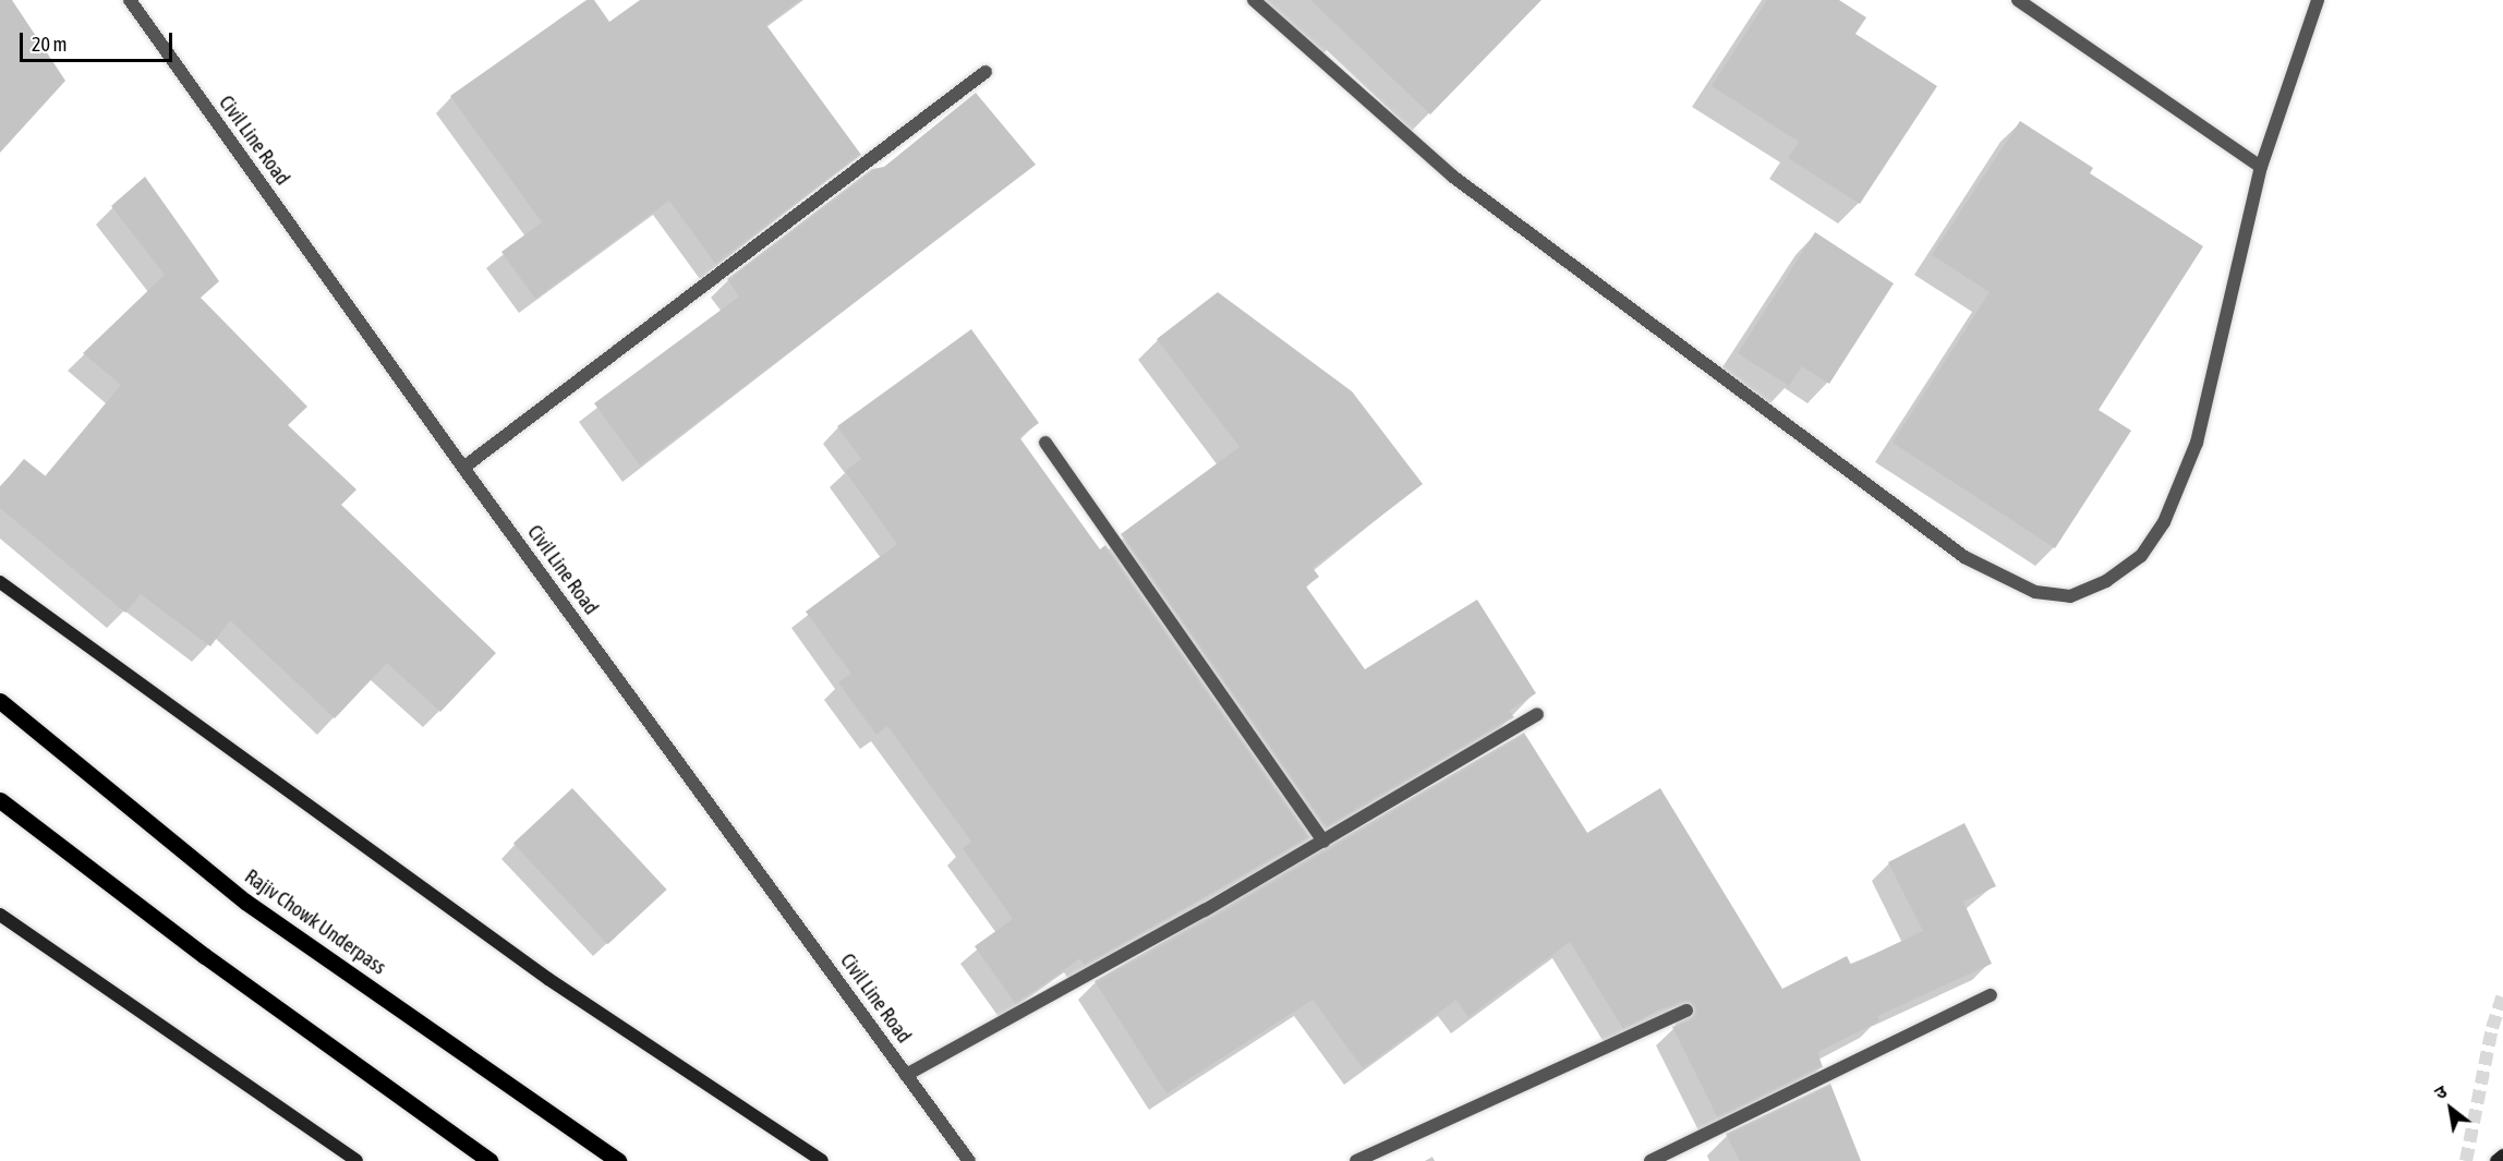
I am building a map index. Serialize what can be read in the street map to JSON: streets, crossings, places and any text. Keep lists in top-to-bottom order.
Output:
{
  "streets": {
    "main road": ["Rajiv Chowk Underpass"],
    "street": ["Civil Line Road"]
  },
  "scale_bar": "20 m",
  "north": "top left"
}
